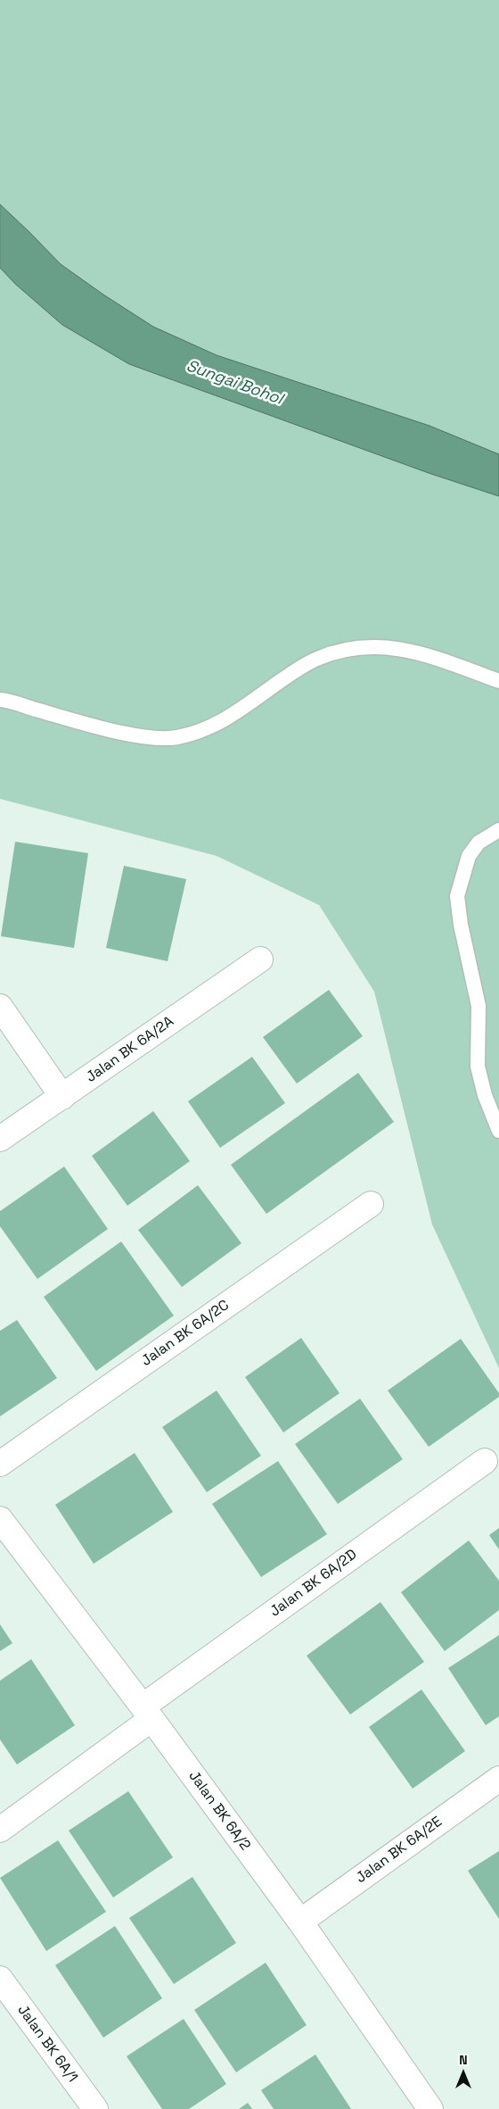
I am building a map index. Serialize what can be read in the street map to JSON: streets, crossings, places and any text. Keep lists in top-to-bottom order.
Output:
{
  "streets": {
    "street": [
      "Jalan BK 6A/2A",
      "Jalan BK 6A/2C",
      "Jalan BK 6A/2D",
      "Jalan BK 6A/2",
      "Jalan BK 6A/2E",
      "Jalan BK 6A/1"
    ]
  },
  "crossings": [
    ["Jalan BK 6A/2D", "Jalan BK 6A/2"],
    ["Jalan BK 6A/2", "Jalan BK 6A/2E"]
  ],
  "water": ["Sungai Bohol"],
  "north": "top"
}
